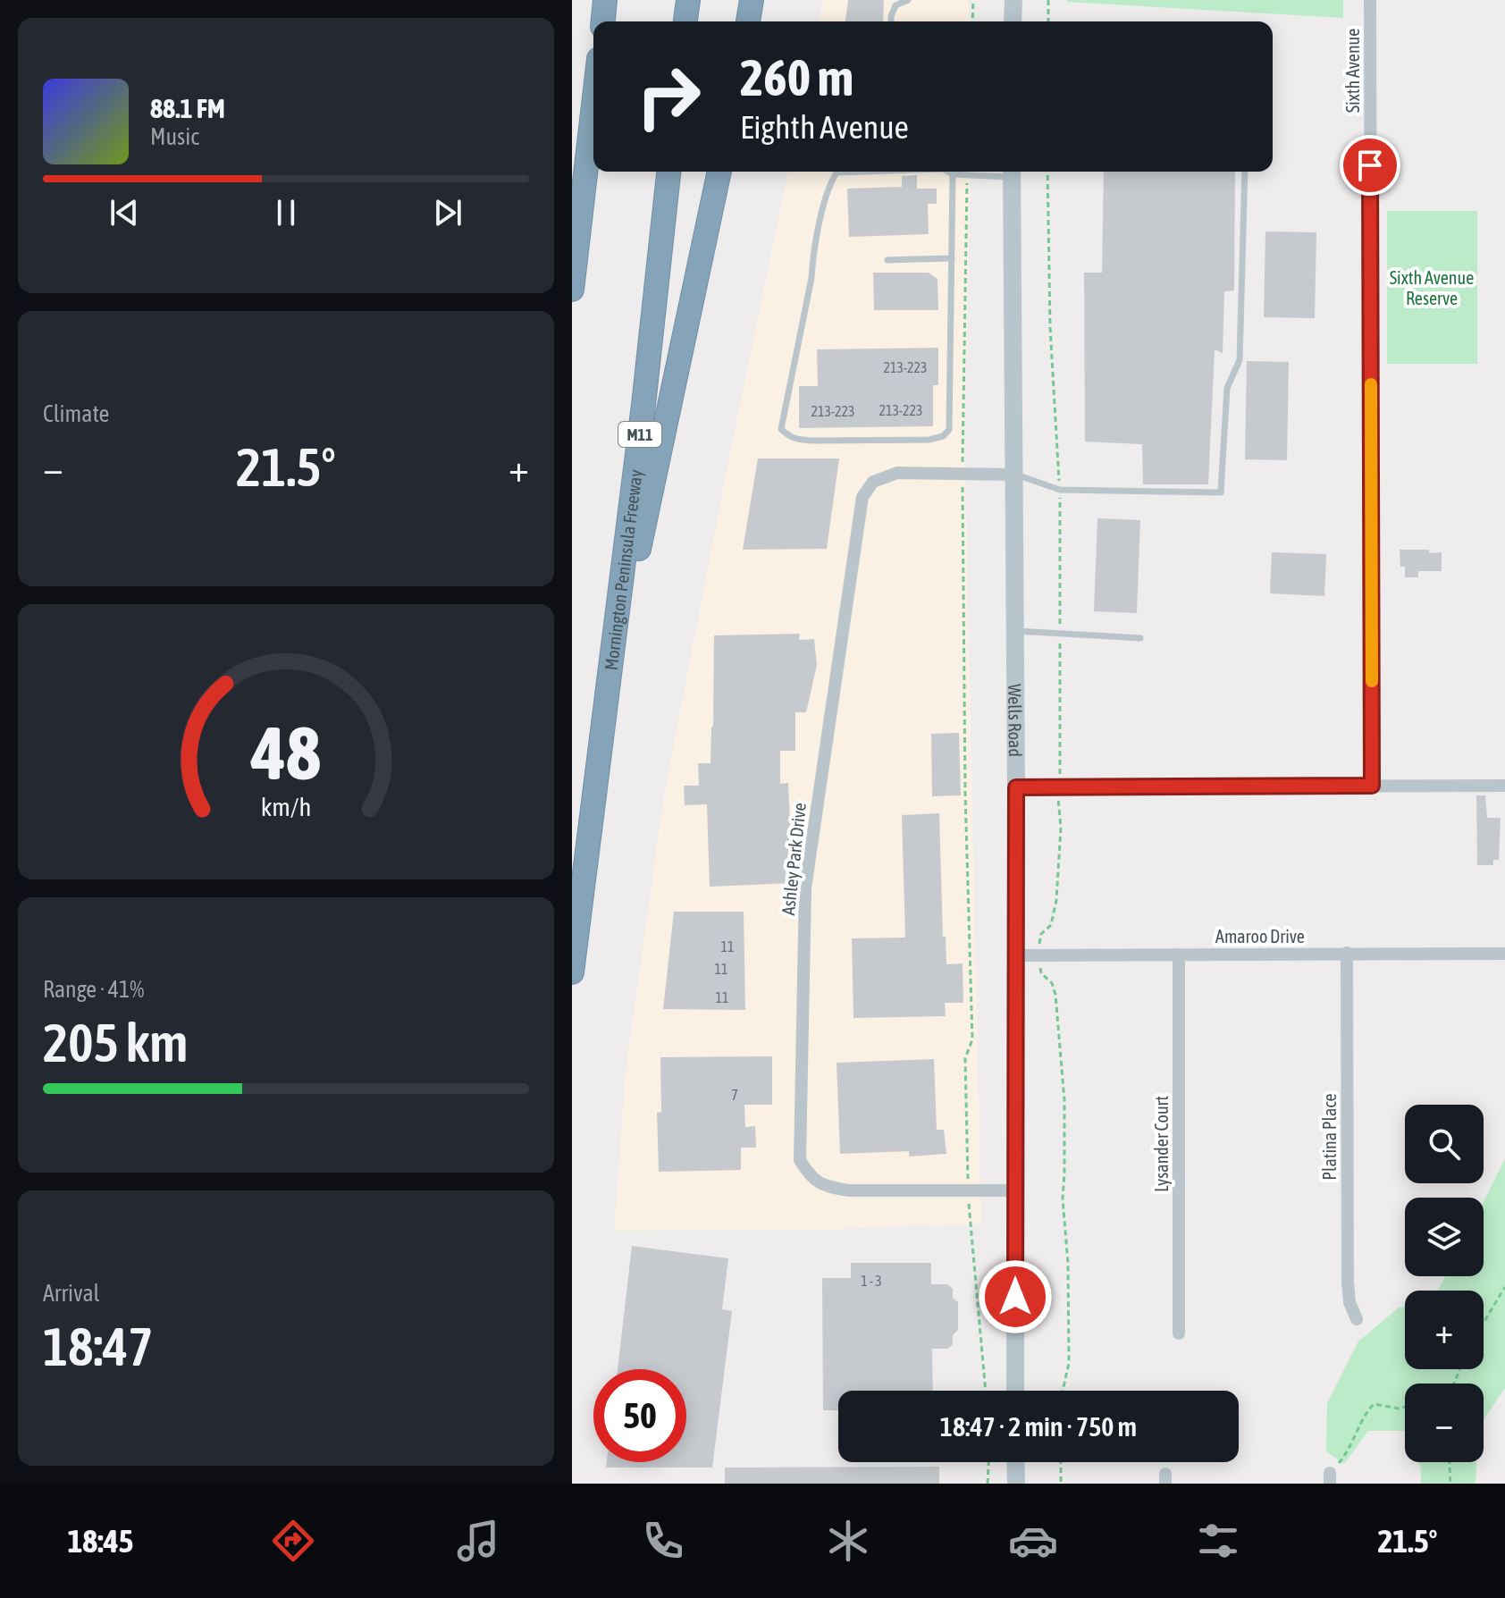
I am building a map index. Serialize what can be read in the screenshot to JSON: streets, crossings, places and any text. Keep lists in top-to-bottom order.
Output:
{
  "streets": {
    "highway": ["M11", "Mornington Peninsula Freeway"],
    "main road": ["Wells Road"],
    "street": [
      "Sixth Avenue",
      "Ashley Park Drive",
      "Amaroo Drive",
      "Platina Place",
      "Lysander Court"
    ]
  },
  "crossings": [
    ["Wells Road", "Ashley Park Drive"],
    ["Wells Road", "Amaroo Drive"],
    ["Amaroo Drive", "Platina Place"],
    ["Amaroo Drive", "Lysander Court"]
  ],
  "parks": ["Sixth Avenue Reserve"],
  "house_numbers": [
    "213-223",
    "213-223",
    "213-223",
    "11",
    "11",
    "11",
    "7",
    "1 - 3"
  ],
  "page": {
    "turn": ["260 m", "Eighth Avenue"],
    "song": ["88.1 FM", "Music"],
    "tile": [
      "Climate",
      ["Range · 41%", "205 km"],
      ["Arrival", "18:47"]
    ],
    "heat": ["−", "21.5°", "+"],
    "map_buttons": ["+", "−"],
    "limit": "50",
    "trip": "18:47 · 2 min · 750 m",
    "tabs": ["18:45", "21.5°"],
    "gauge": ["48", "km/h"]
  }
}
